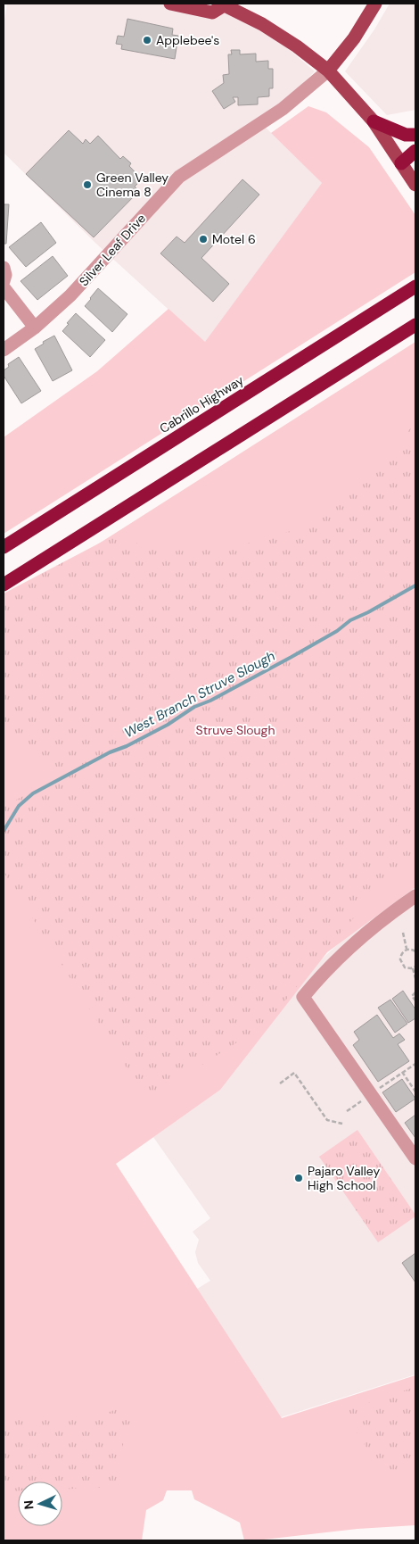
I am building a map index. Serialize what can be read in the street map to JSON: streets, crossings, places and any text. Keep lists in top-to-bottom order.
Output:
{
  "streets": {
    "highway": ["Cabrillo Highway"],
    "street": ["Silver Leaf Drive"]
  },
  "water": ["West Branch Struve Slough"],
  "parks": ["Struve Slough"],
  "places": [
    "Applebee's",
    "Green Valley Cinema 8",
    "Motel 6",
    "Pajaro Valley High School"
  ],
  "north": "left"
}
